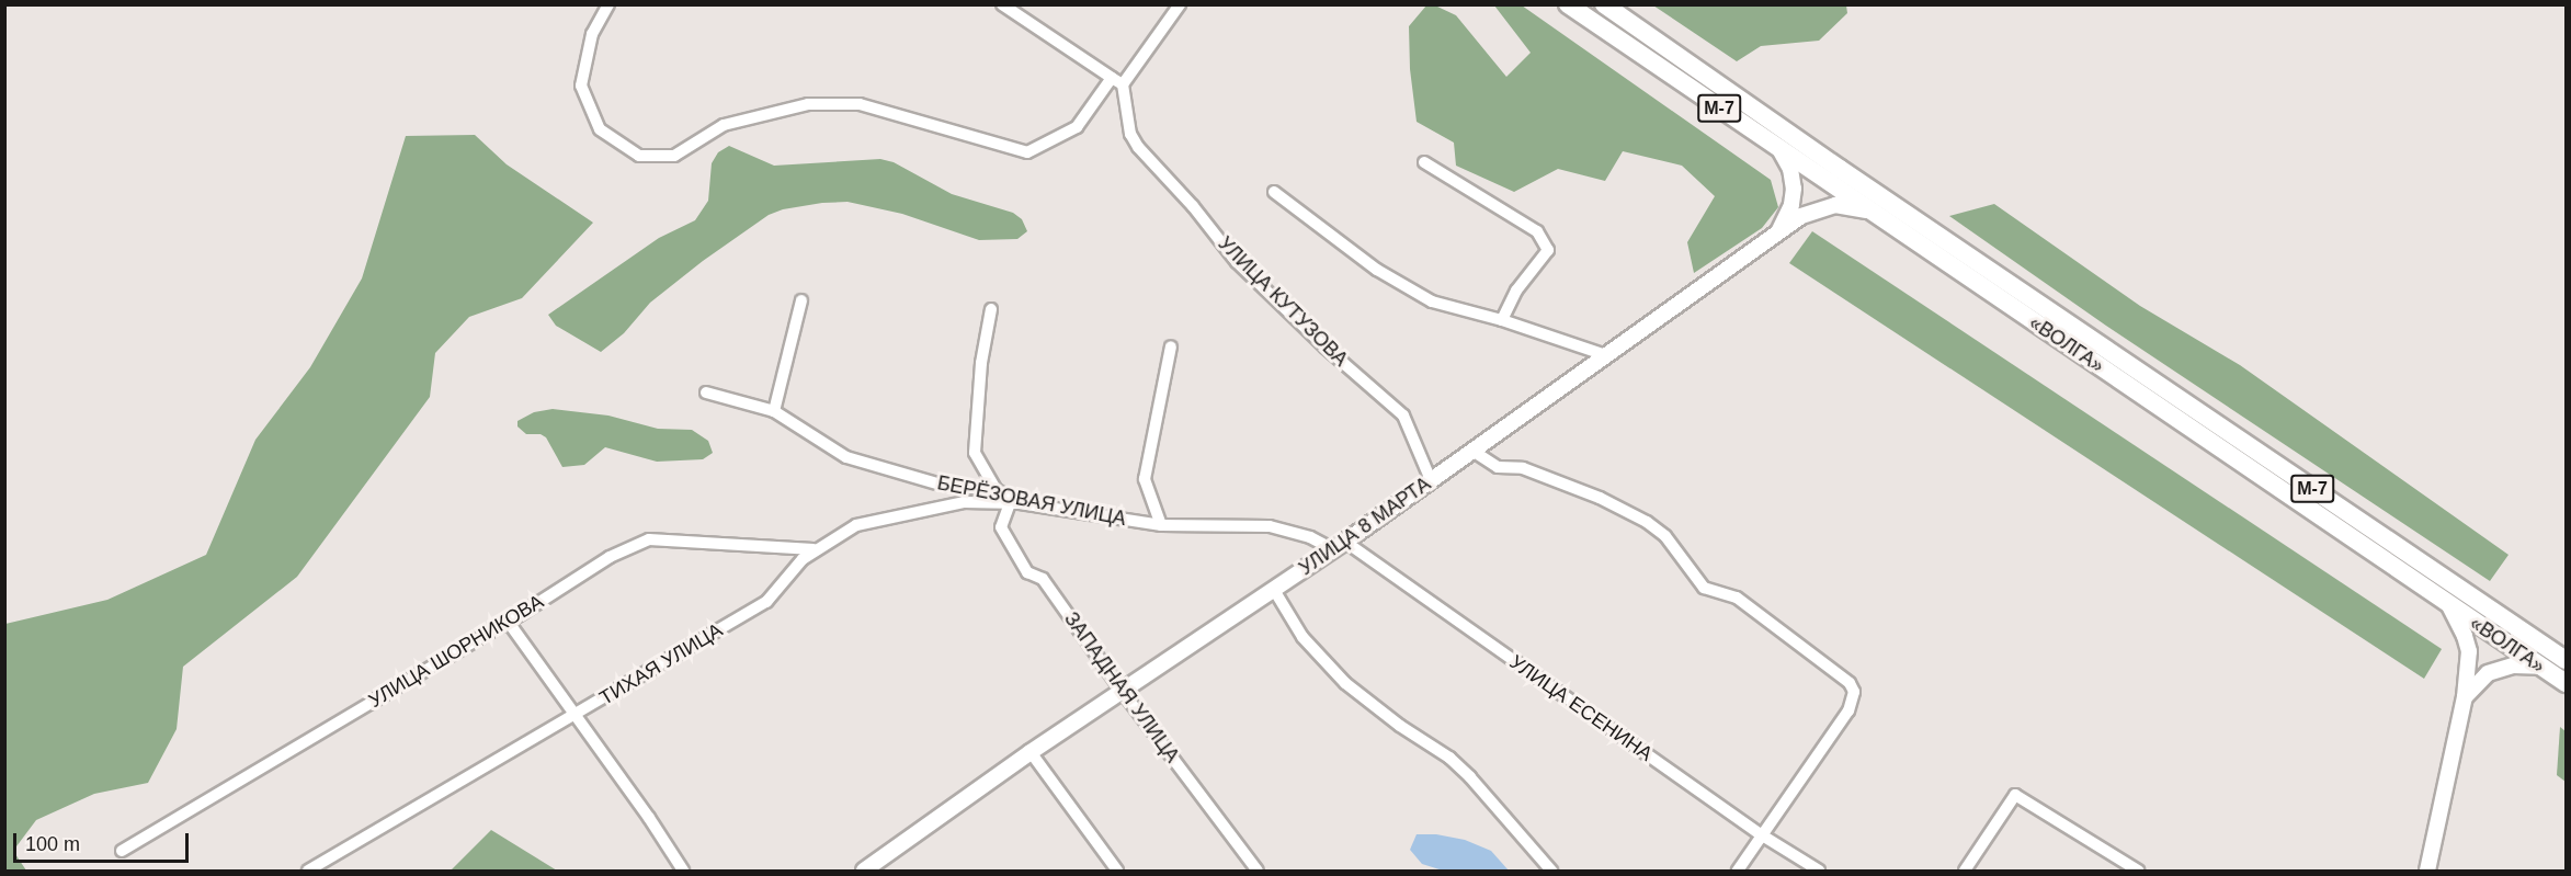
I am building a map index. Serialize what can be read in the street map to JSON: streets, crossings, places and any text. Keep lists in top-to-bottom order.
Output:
{
  "streets": {
    "highway": ["М-7", "«ВОЛГА»"],
    "main road": ["УЛИЦА 8 МАРТА"],
    "street": [
      "УЛИЦА КУТУЗОВА",
      "БЕРЁЗОВАЯ УЛИЦА",
      "УЛИЦА ШОРНИКОВА",
      "ТИХАЯ УЛИЦА",
      "ЗАПАДНАЯ УЛИЦА",
      "УЛИЦА ЕСЕНИНА"
    ]
  },
  "crossings": [
    ["УЛИЦА КУТУЗОВА", "УЛИЦА 8 МАРТА"],
    ["«ВОЛГА»", "УЛИЦА 8 МАРТА"],
    ["БЕРЁЗОВАЯ УЛИЦА", "УЛИЦА 8 МАРТА"],
    ["БЕРЁЗОВАЯ УЛИЦА", "ТИХАЯ УЛИЦА"],
    ["БЕРЁЗОВАЯ УЛИЦА", "ЗАПАДНАЯ УЛИЦА"],
    ["БЕРЁЗОВАЯ УЛИЦА", "УЛИЦА ЕСЕНИНА"],
    ["УЛИЦА 8 МАРТА", "ЗАПАДНАЯ УЛИЦА"],
    ["УЛИЦА 8 МАРТА", "УЛИЦА ЕСЕНИНА"],
    ["УЛИЦА ШОРНИКОВА", "ТИХАЯ УЛИЦА"],
    ["ТИХАЯ УЛИЦА", "ЗАПАДНАЯ УЛИЦА"]
  ],
  "scale_bar": "100 m"
}
